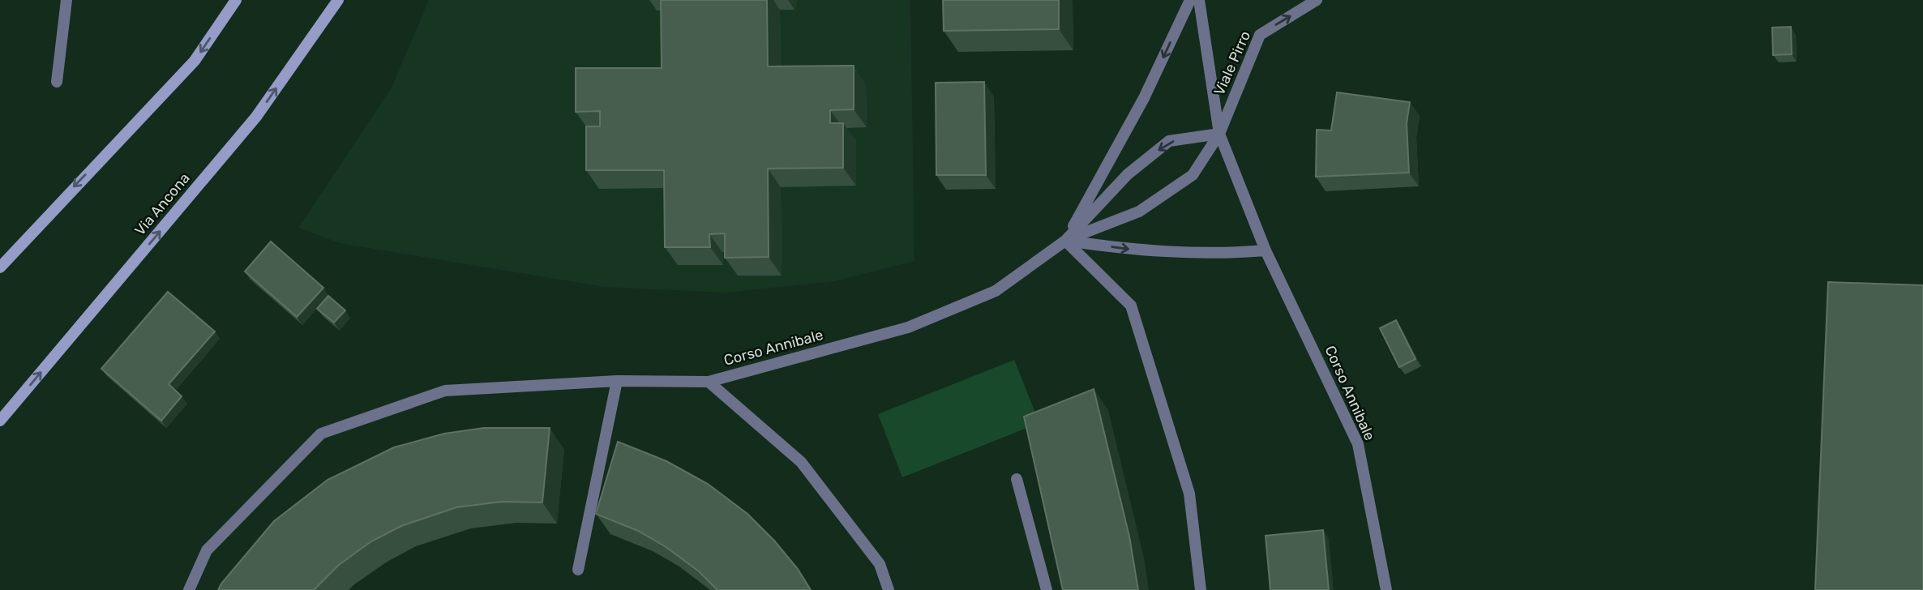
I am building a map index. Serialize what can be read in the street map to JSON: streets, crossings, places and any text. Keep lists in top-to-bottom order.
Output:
{
  "streets": {
    "street": ["Viale Pirro", "Via Ancona", "Corso Annibale"]
  },
  "crossings": [
    ["Viale Pirro", "Corso Annibale"]
  ],
  "one_way": ["Viale Pirro"]
}
